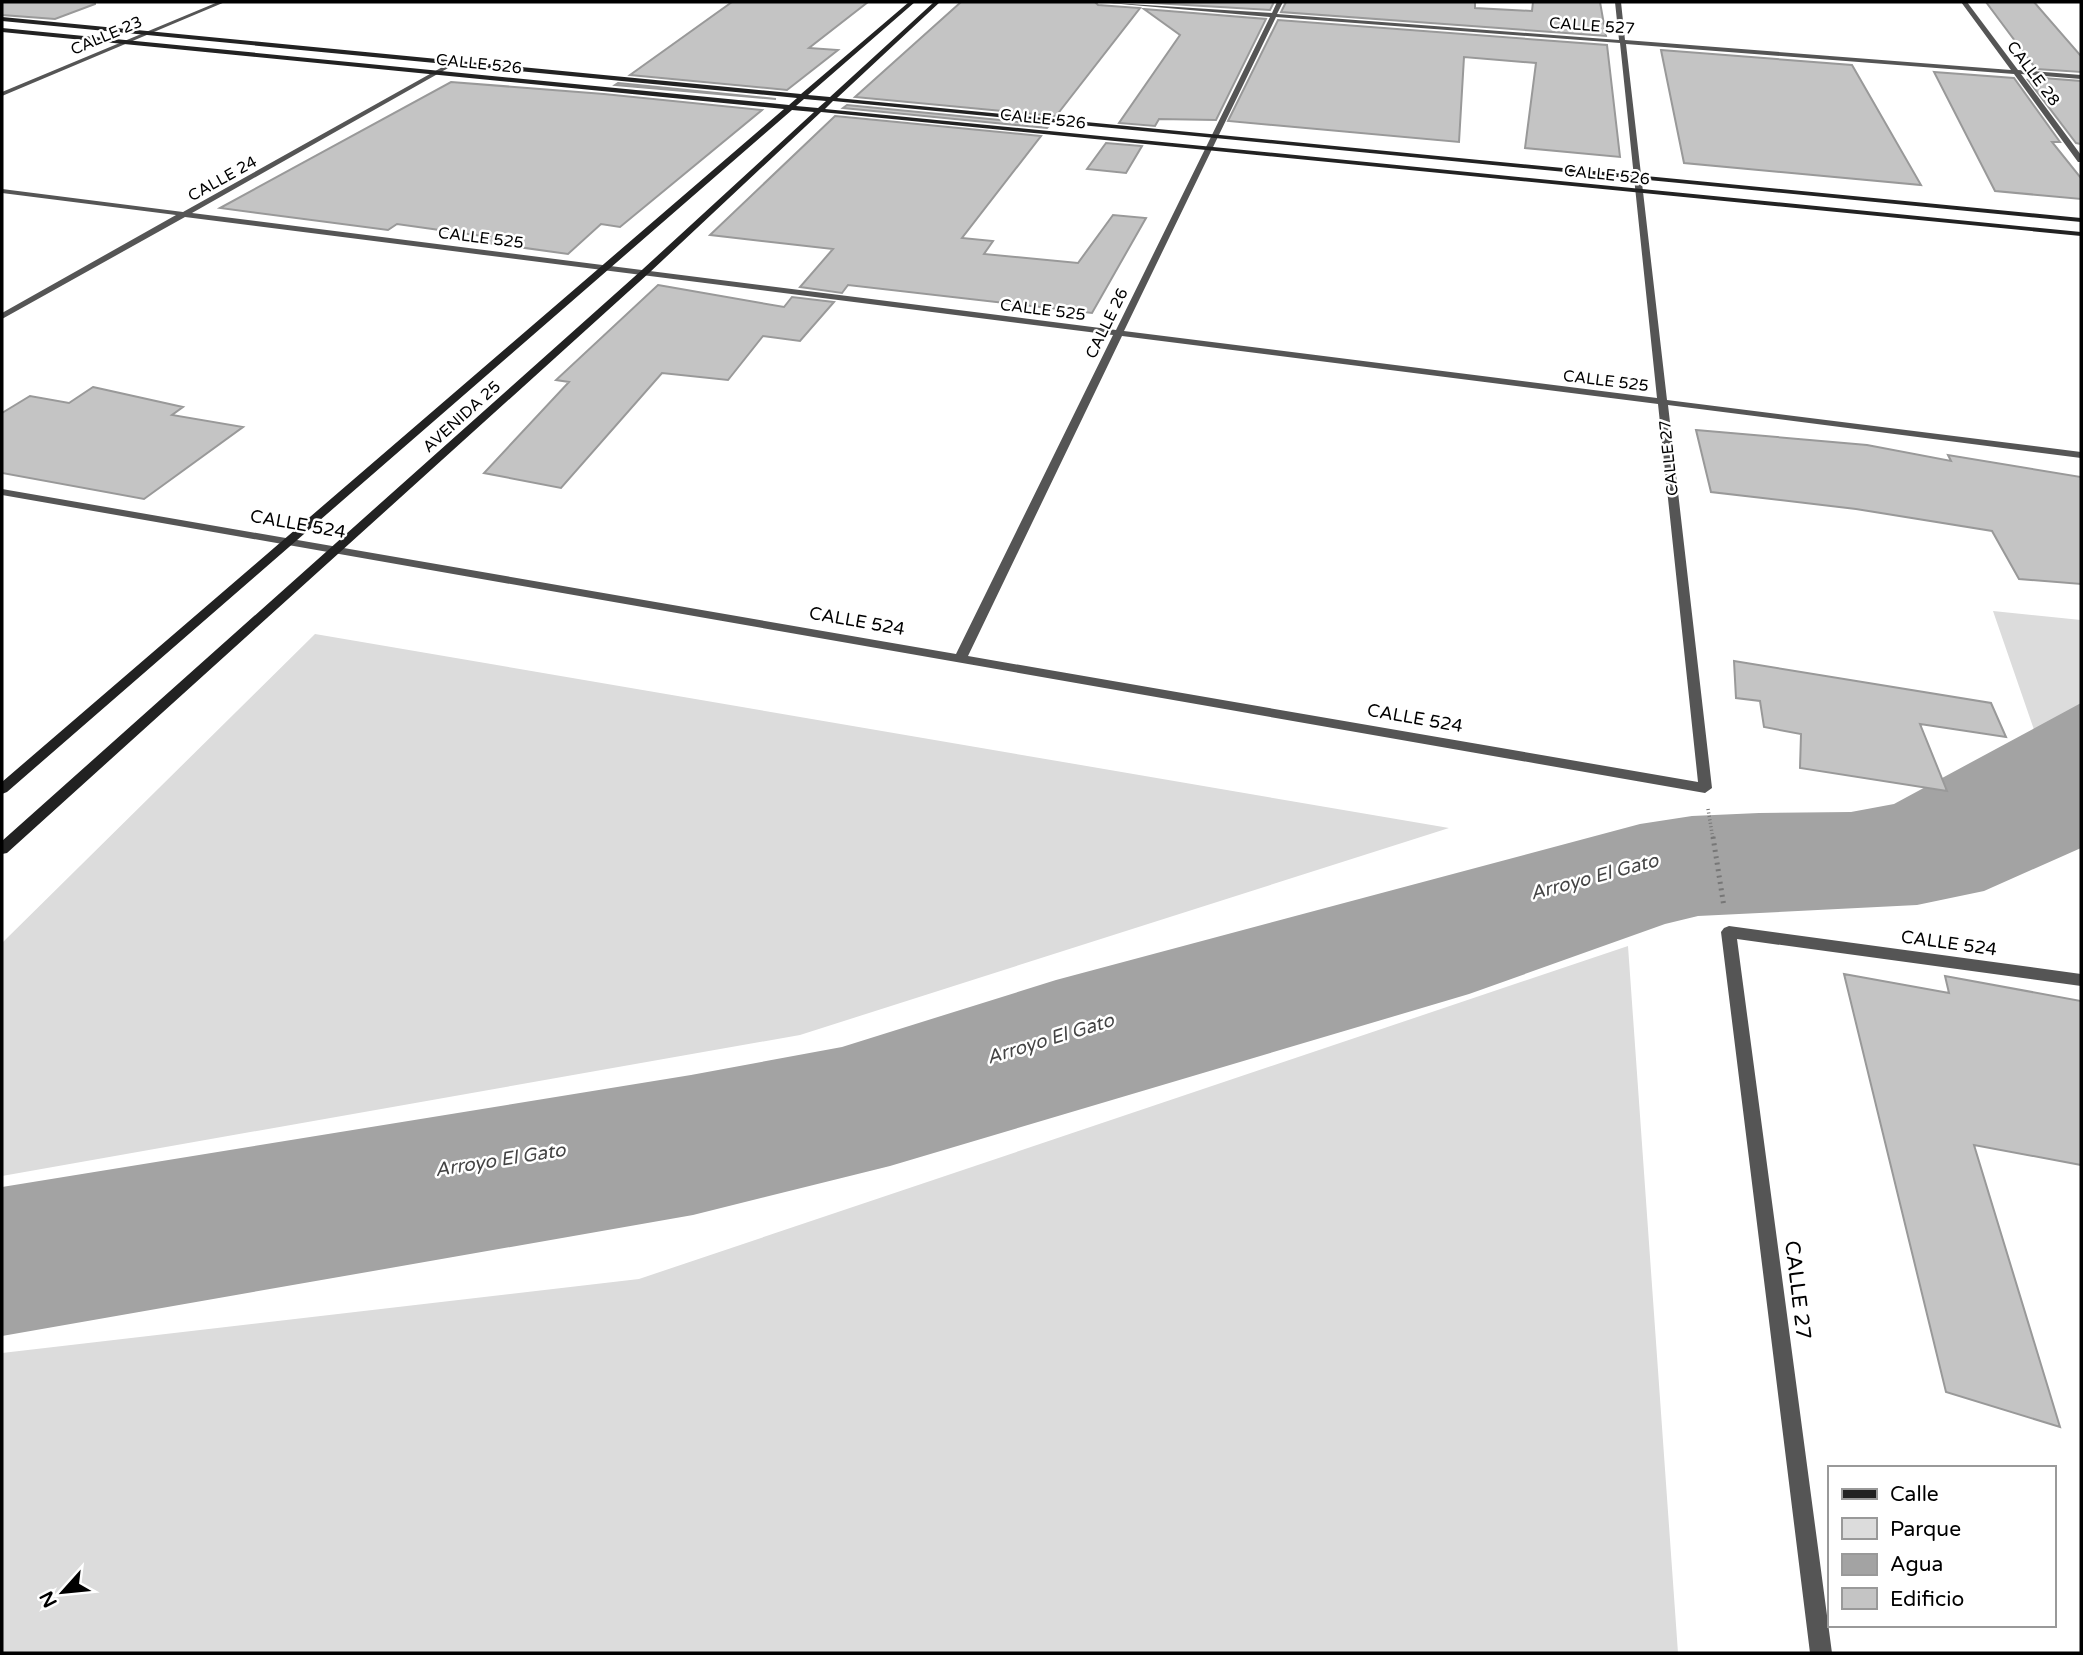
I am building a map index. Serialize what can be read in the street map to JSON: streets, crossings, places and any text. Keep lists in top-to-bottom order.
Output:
{
  "streets": {
    "main road": ["CALLE 526", "AVENIDA 25"],
    "street": [
      "CALLE 527",
      "CALLE 23",
      "CALLE 28",
      "CALLE 24",
      "CALLE 525",
      "CALLE 26",
      "CALLE 27",
      "CALLE 524"
    ]
  },
  "crossings": [
    ["CALLE 527", "CALLE 28"],
    ["CALLE 527", "CALLE 26"],
    ["CALLE 527", "CALLE 27"],
    ["CALLE 23", "CALLE 526"],
    ["CALLE 526", "CALLE 24"],
    ["CALLE 526", "CALLE 26"],
    ["CALLE 526", "AVENIDA 25"],
    ["CALLE 526", "CALLE 27"],
    ["CALLE 24", "CALLE 525"],
    ["CALLE 525", "CALLE 26"],
    ["CALLE 525", "AVENIDA 25"],
    ["CALLE 525", "CALLE 27"],
    ["CALLE 26", "CALLE 524"],
    ["AVENIDA 25", "CALLE 524"],
    ["CALLE 27", "CALLE 524"]
  ],
  "water": ["Arroyo El Gato"],
  "legend": [
    "Calle",
    "Parque",
    "Agua",
    "Edificio"
  ],
  "north": "bottom left"
}
